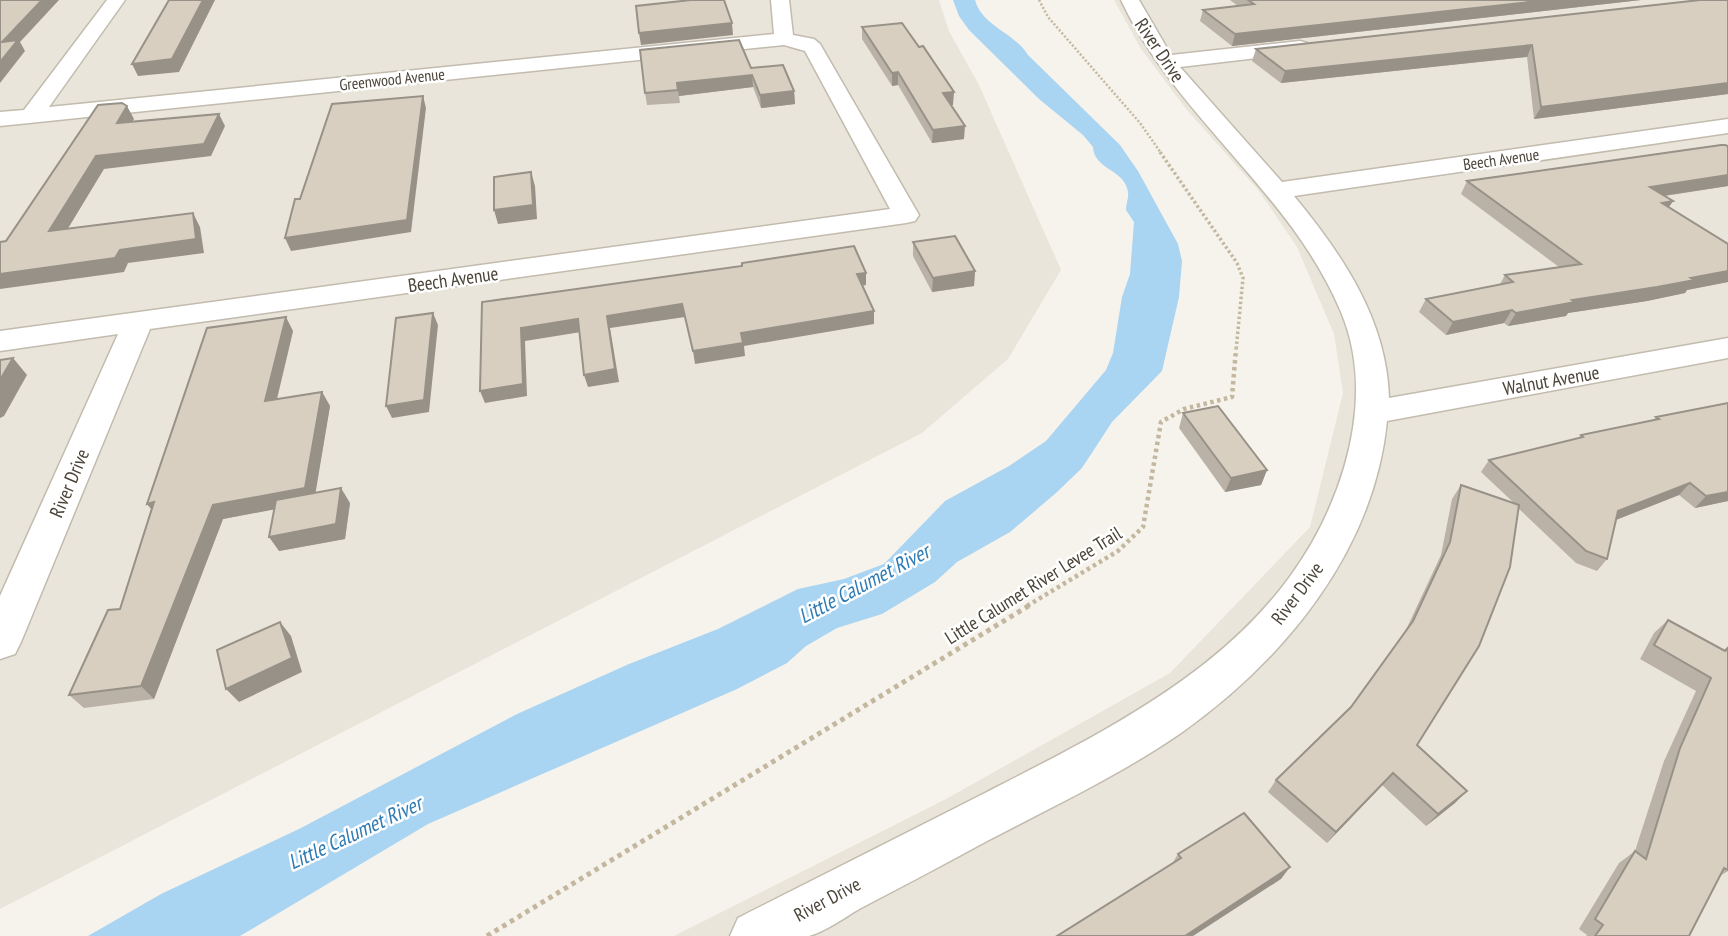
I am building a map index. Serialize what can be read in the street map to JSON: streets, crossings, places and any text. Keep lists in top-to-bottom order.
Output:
{
  "streets": {
    "street": [
      "River Drive",
      "Greenwood Avenue",
      "Beech Avenue",
      "Walnut Avenue"
    ],
    "path": ["Little Calumet River Levee Trail"]
  },
  "crossings": [
    ["River Drive", "Beech Avenue"],
    ["River Drive", "Walnut Avenue"],
    ["Greenwood Avenue", "Beech Avenue"]
  ],
  "water": ["Little Calumet River"]
}
